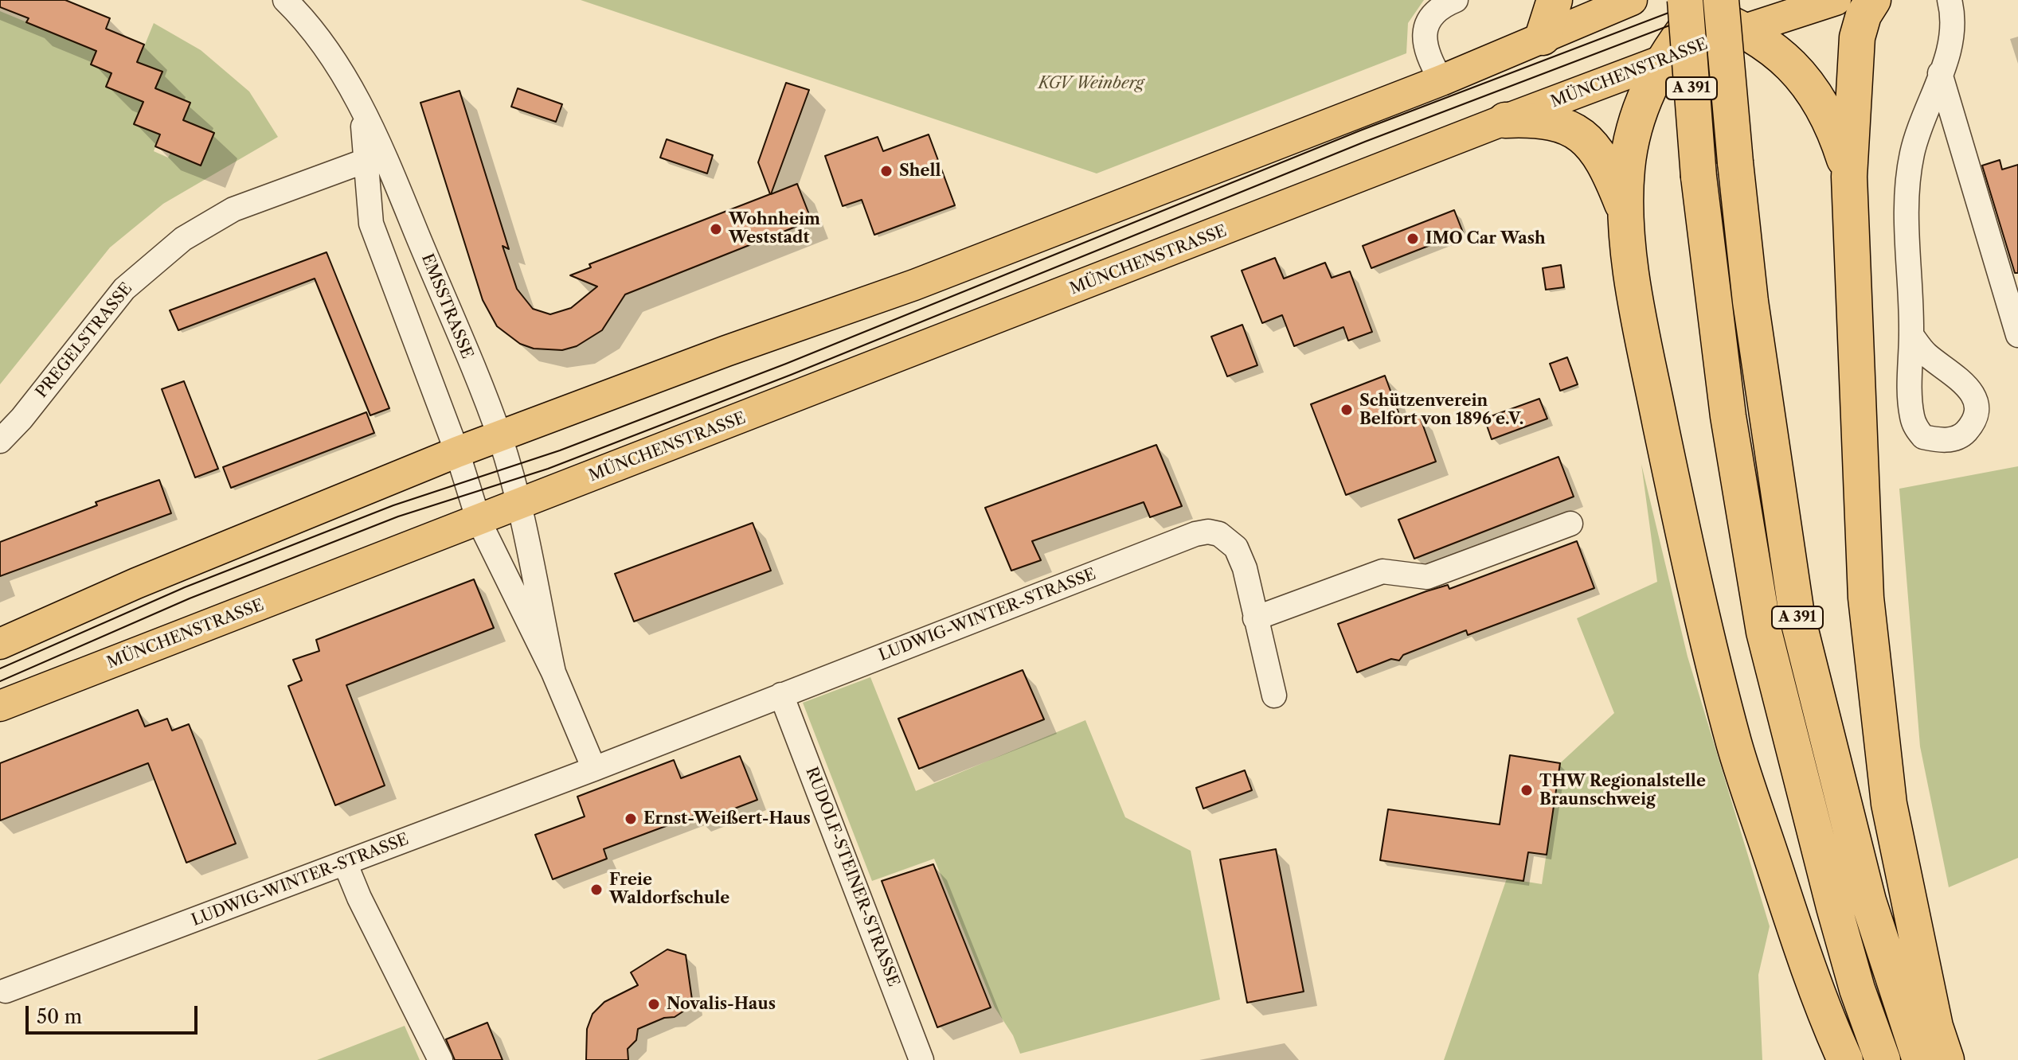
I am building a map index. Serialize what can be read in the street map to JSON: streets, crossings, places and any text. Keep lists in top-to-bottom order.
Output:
{
  "streets": {
    "highway": ["A 391"],
    "main road": ["MÜNCHENSTRASSE"],
    "street": [
      "EMSSTRASSE",
      "PREGELSTRASSE",
      "LUDWIG-WINTER-STRASSE",
      "RUDOLF-STEINER-STRASSE"
    ]
  },
  "crossings": [
    ["MÜNCHENSTRASSE", "EMSSTRASSE"],
    ["EMSSTRASSE", "PREGELSTRASSE"],
    ["LUDWIG-WINTER-STRASSE", "RUDOLF-STEINER-STRASSE"]
  ],
  "parks": ["KGV Weinberg"],
  "places": [
    "Shell",
    "Wohnheim Weststadt",
    "IMO Car Wash",
    "Schützenverein Belfort von 1896 e.V.",
    "THW Regionalstelle Braunschweig",
    "Ernst-Weißert-Haus",
    "Freie Waldorfschule",
    "Novalis-Haus"
  ],
  "scale_bar": "50 m"
}
